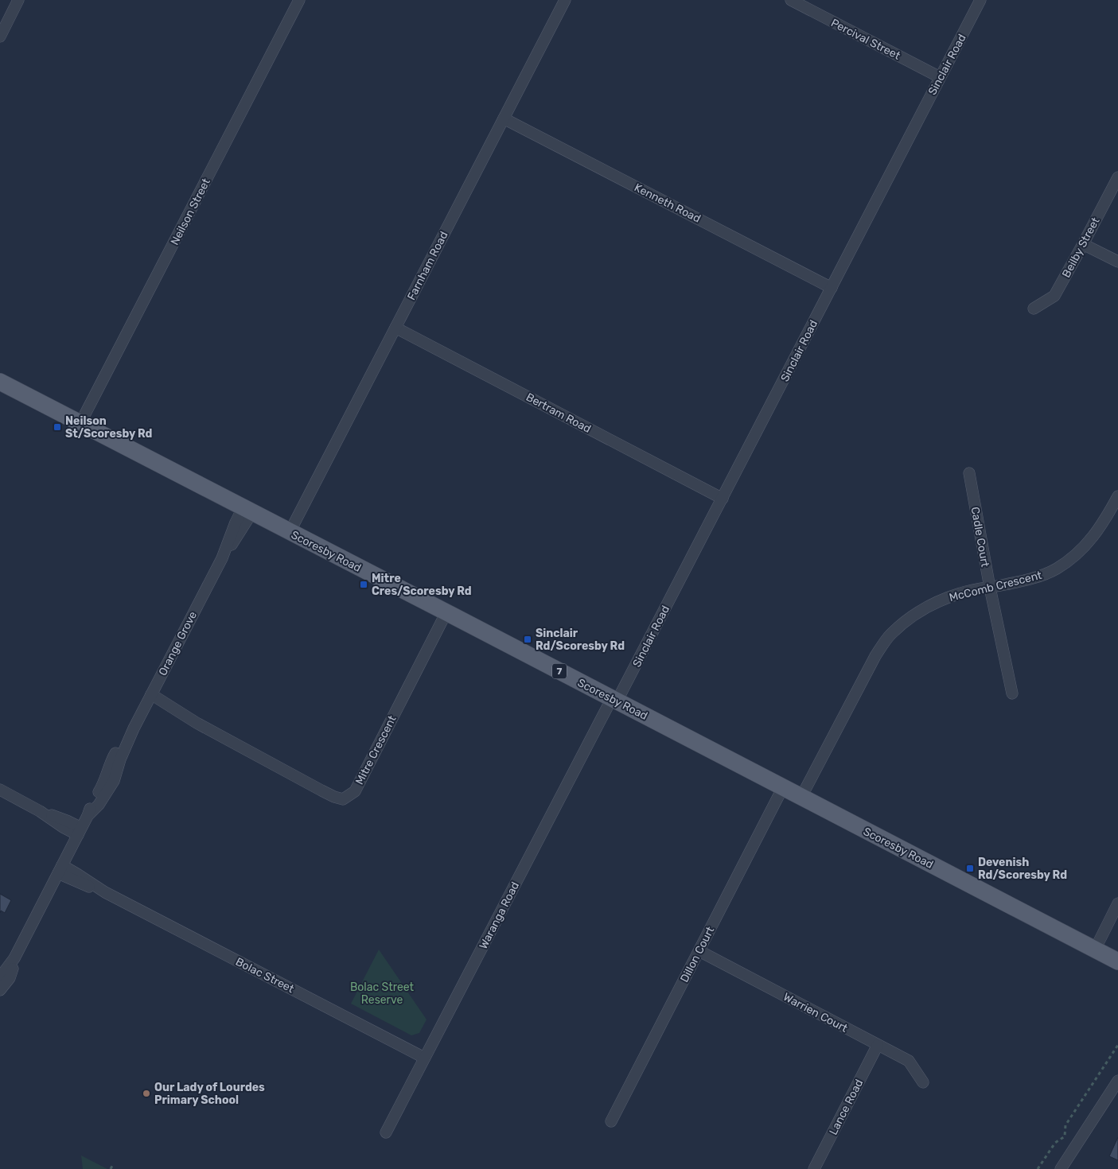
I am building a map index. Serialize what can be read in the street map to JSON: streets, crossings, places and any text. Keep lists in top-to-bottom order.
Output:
{
  "streets": {
    "main road": ["Scoresby Road", "7"],
    "street": [
      "Percival Street",
      "Sinclair Road",
      "Kenneth Road",
      "Neilson Street",
      "Beilby Street",
      "Farnham Road",
      "Bertram Road",
      "Cadle Court",
      "McComb Crescent",
      "Orange Grove",
      "Mitre Crescent",
      "Waranga Road",
      "Dillon Court",
      "Bolac Street",
      "Warrien Court",
      "Lance Road"
    ]
  },
  "crossings": [
    ["Percival Street", "Sinclair Road"],
    ["Sinclair Road", "Kenneth Road"],
    ["Sinclair Road", "Bertram Road"],
    ["Sinclair Road", "Scoresby Road"],
    ["Sinclair Road", "Waranga Road"],
    ["Kenneth Road", "Farnham Road"],
    ["Neilson Street", "Scoresby Road"],
    ["Farnham Road", "Bertram Road"],
    ["Farnham Road", "Scoresby Road"],
    ["Cadle Court", "McComb Crescent"],
    ["Scoresby Road", "McComb Crescent"],
    ["Scoresby Road", "Orange Grove"],
    ["Scoresby Road", "Mitre Crescent"],
    ["Scoresby Road", "Waranga Road"],
    ["Scoresby Road", "Dillon Court"],
    ["Orange Grove", "Mitre Crescent"],
    ["Orange Grove", "Bolac Street"],
    ["Waranga Road", "Bolac Street"],
    ["Dillon Court", "Warrien Court"],
    ["Warrien Court", "Lance Road"]
  ],
  "parks": ["Bolac Street Reserve"],
  "places": {
    "transit": [
      "Neilson St/Scoresby Rd",
      "Mitre Cres/Scoresby Rd",
      "Sinclair Rd/Scoresby Rd",
      "Devenish Rd/Scoresby Rd"
    ],
    "other": ["Our Lady of Lourdes Primary School"]
  }
}
